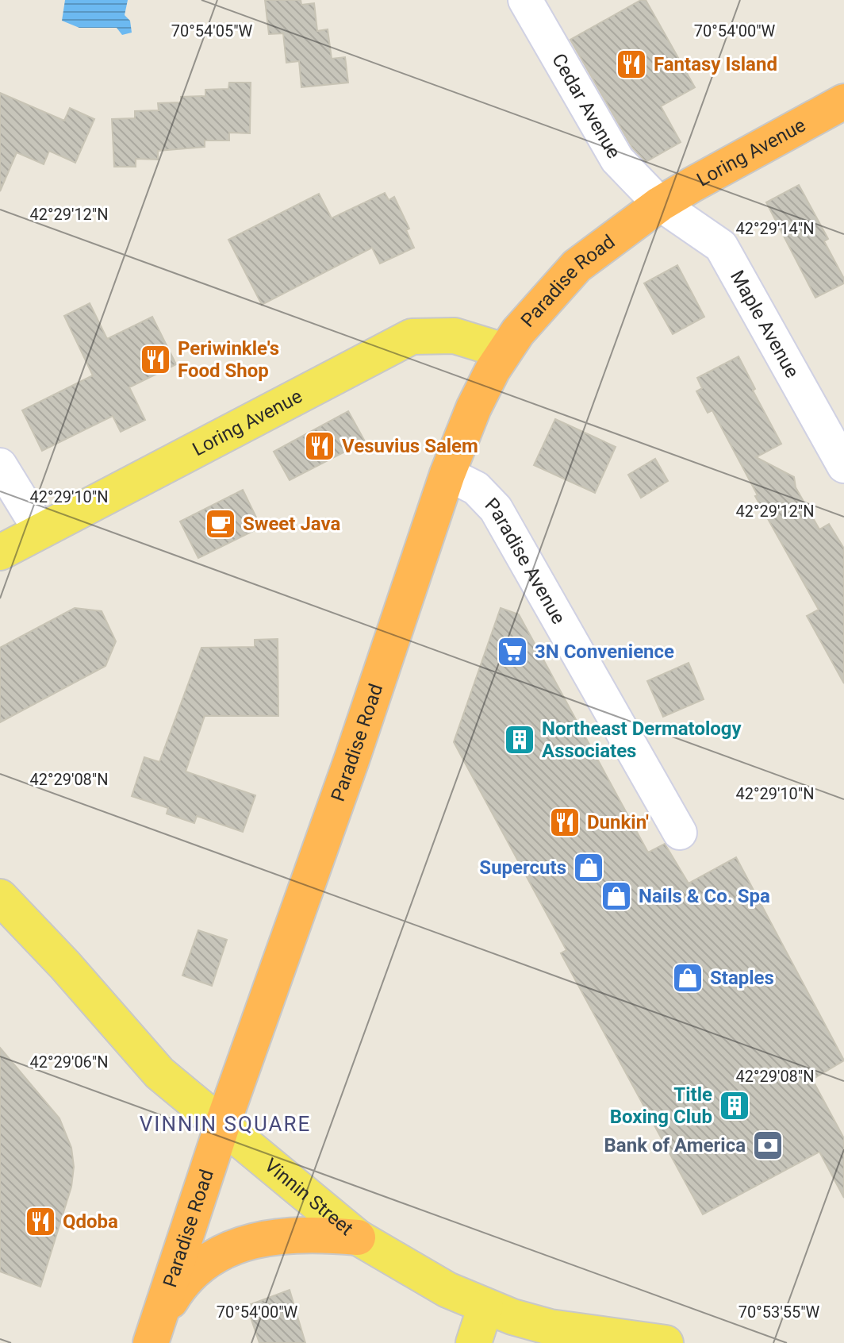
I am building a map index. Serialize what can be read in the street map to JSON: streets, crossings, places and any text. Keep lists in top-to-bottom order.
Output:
{
  "streets": {
    "highway": ["Loring Avenue", "Paradise Road"],
    "main road": ["Vinnin Street"],
    "street": ["Cedar Avenue", "Maple Avenue", "Paradise Avenue"]
  },
  "crossings": [
    ["Cedar Avenue", "Loring Avenue"],
    ["Cedar Avenue", "Paradise Road"],
    ["Cedar Avenue", "Maple Avenue"],
    ["Loring Avenue", "Paradise Road"],
    ["Loring Avenue", "Maple Avenue"],
    ["Paradise Road", "Maple Avenue"],
    ["Paradise Road", "Paradise Avenue"],
    ["Paradise Road", "Vinnin Street"]
  ],
  "districts": ["VINNIN SQUARE"],
  "places": {
    "restaurant": [
      "Fantasy Island",
      "Periwinkle's Food Shop",
      "Vesuvius Salem",
      "Dunkin'",
      "Qdoba"
    ],
    "cafe": ["Sweet Java"],
    "supermarket": ["3N Convenience"],
    "building": ["Northeast Dermatology Associates", "Title Boxing Club"],
    "shop": ["Supercuts", "Nails & Co. Spa", "Staples"],
    "bank": ["Bank of America"]
  },
  "coordinates": [
    "70°54'05\"W",
    "70°54'00\"W",
    "42°29'12\"N",
    "42°29'14\"N",
    "42°29'10\"N",
    "42°29'08\"N",
    "42°29'06\"N",
    "70°53'55\"W"
  ]
}
